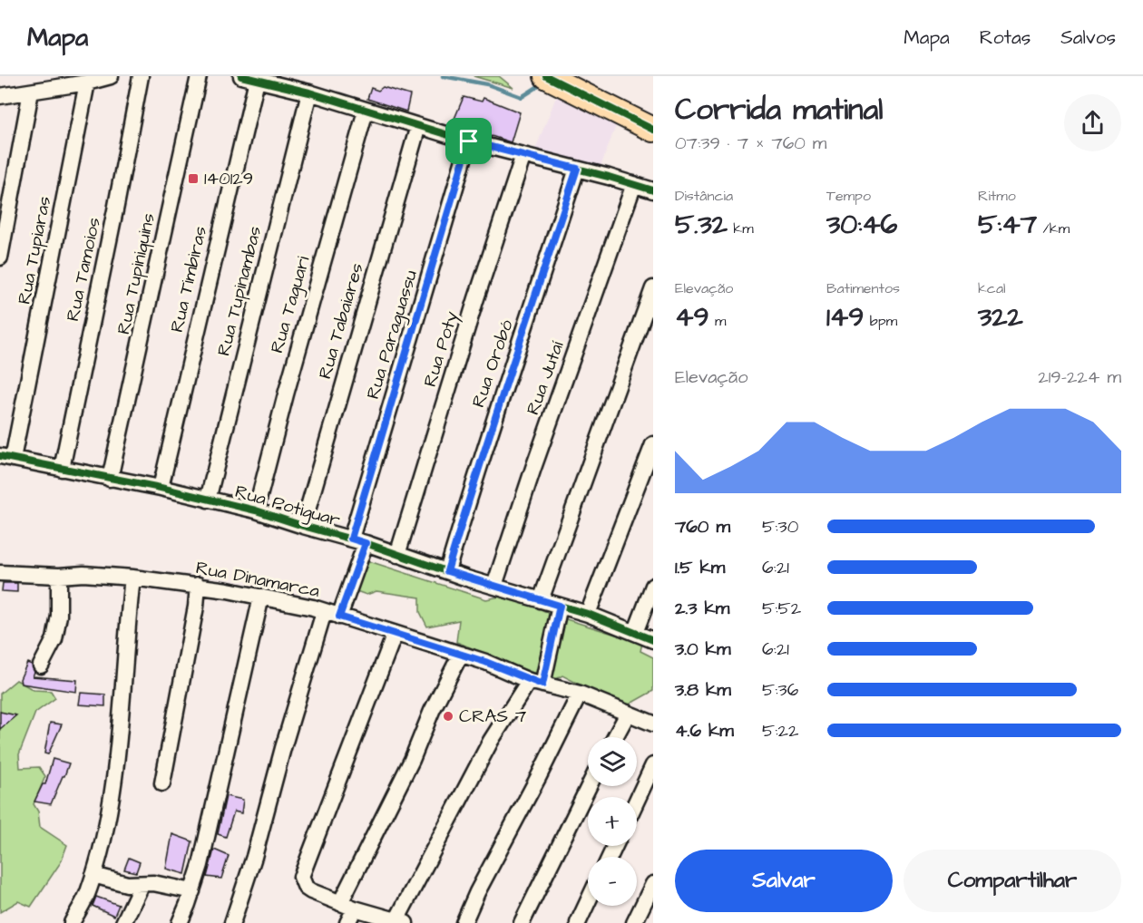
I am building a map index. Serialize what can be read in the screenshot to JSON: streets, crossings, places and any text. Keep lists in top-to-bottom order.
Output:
{
  "streets": {
    "street": [
      "Rua Tupiaras",
      "Rua Tamoios",
      "Rua Tupiniquins",
      "Rua Timbiras",
      "Rua Tupinambas",
      "Rua Taguari",
      "Rua Tabaiares",
      "Rua Paraguassu",
      "Rua Poty",
      "Rua Orobó",
      "Rua Jutaí",
      "Rua Potiguar",
      "Rua Dinamarca"
    ]
  },
  "crossings": [
    ["Rua Tupiaras", "Rua Potiguar"],
    ["Rua Tamoios", "Rua Potiguar"],
    ["Rua Tupiniquins", "Rua Potiguar"],
    ["Rua Timbiras", "Rua Potiguar"],
    ["Rua Tupinambas", "Rua Potiguar"],
    ["Rua Taguari", "Rua Potiguar"],
    ["Rua Tabaiares", "Rua Potiguar"],
    ["Rua Paraguassu", "Rua Potiguar"],
    ["Rua Paraguassu", "Rua Dinamarca"],
    ["Rua Poty", "Rua Potiguar"],
    ["Rua Orobó", "Rua Potiguar"],
    ["Rua Jutaí", "Rua Potiguar"]
  ],
  "places": {
    "transit": ["140129"],
    "other": ["CRAS 7"]
  },
  "page": {
    "header": "Mapa",
    "nav": ["Mapa", "Rotas", "Salvos"],
    "heading": ["Corrida matinal", "07:39 · 7 × 760 m"],
    "stats": [
      ["Distância", "5.32 km"],
      ["Tempo", "30:46"],
      ["Ritmo", "5:47 /km"],
      ["Elevação", "49 m"],
      ["Batimentos", "149 bpm"],
      ["kcal", "322"]
    ],
    "chart": ["Elevação", "219–224 m"],
    "list": [
      {
        "name": "760 m",
        "note": "5:30"
      },
      {
        "name": "1.5 km",
        "note": "6:21"
      },
      {
        "name": "2.3 km",
        "note": "5:52"
      },
      {
        "name": "3.0 km",
        "note": "6:21"
      },
      {
        "name": "3.8 km",
        "note": "5:36"
      },
      {
        "name": "4.6 km",
        "note": "5:22"
      }
    ],
    "map_buttons": ["+", "−"],
    "buttons": ["Salvar", "Compartilhar"]
  }
}
